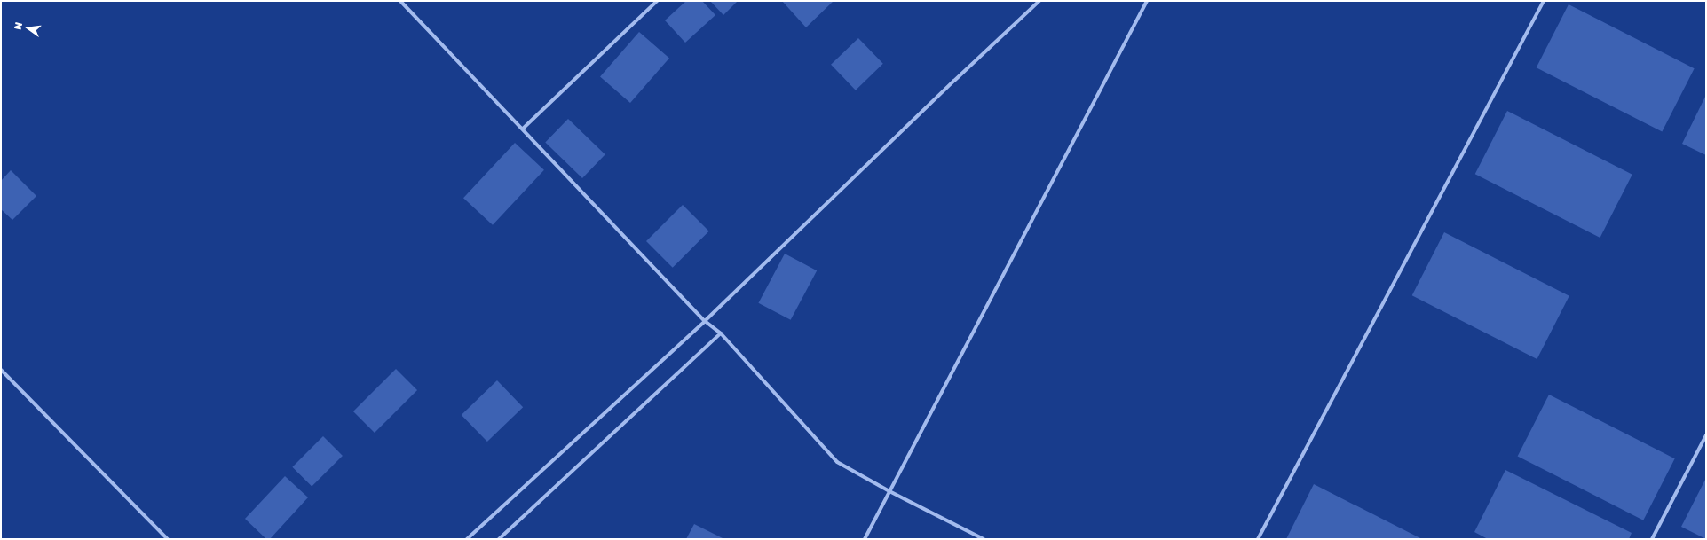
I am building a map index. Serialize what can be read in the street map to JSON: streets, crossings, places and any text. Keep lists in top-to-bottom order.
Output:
{
  "north": "left"
}
